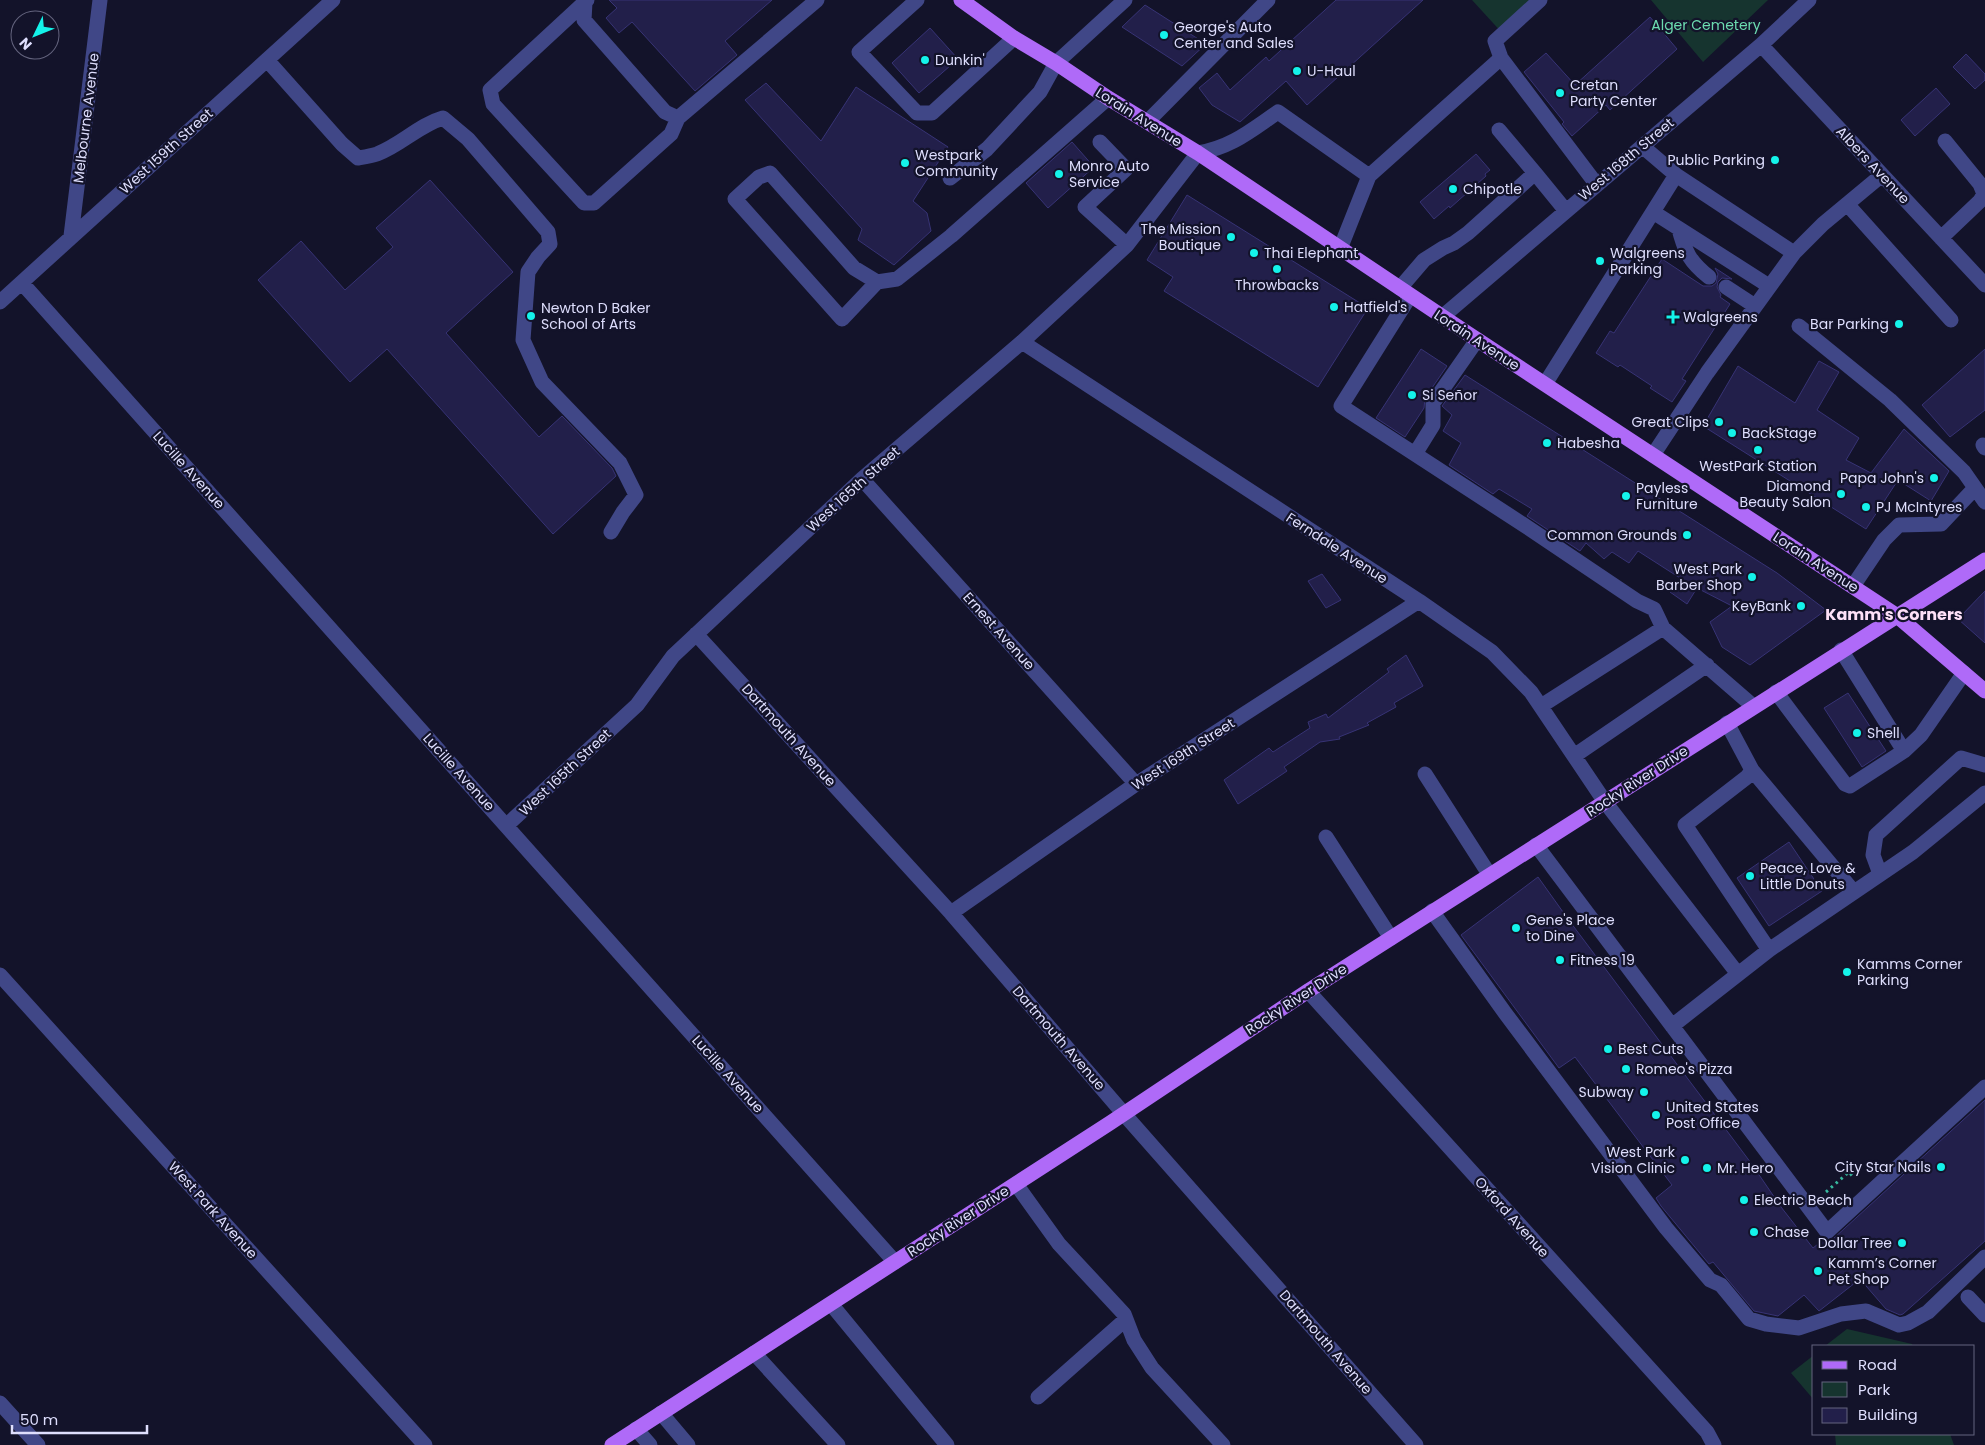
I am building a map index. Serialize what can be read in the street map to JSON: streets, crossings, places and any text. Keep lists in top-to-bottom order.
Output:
{
  "streets": {
    "main road": ["Lorain Avenue", "Rocky River Drive"],
    "street": [
      "Melbourne Avenue",
      "West 159th Street",
      "West 168th Street",
      "Albers Avenue",
      "Lucille Avenue",
      "West 165th Street",
      "Ferndale Avenue",
      "Ernest Avenue",
      "Dartmouth Avenue",
      "West 169th Street",
      "West Park Avenue",
      "Oxford Avenue"
    ]
  },
  "crossings": [
    ["Lorain Avenue", "West 168th Street"],
    ["Lorain Avenue", "West 165th Street"],
    ["Lorain Avenue", "Rocky River Drive"],
    ["Melbourne Avenue", "West 159th Street"],
    ["West 159th Street", "Lucille Avenue"],
    ["West 168th Street", "Albers Avenue"],
    ["Lucille Avenue", "West 165th Street"],
    ["Lucille Avenue", "Rocky River Drive"],
    ["West 165th Street", "Ferndale Avenue"],
    ["West 165th Street", "Ernest Avenue"],
    ["West 165th Street", "Dartmouth Avenue"],
    ["Ferndale Avenue", "West 169th Street"],
    ["Ferndale Avenue", "Rocky River Drive"],
    ["Ernest Avenue", "West 169th Street"],
    ["Dartmouth Avenue", "West 169th Street"],
    ["Dartmouth Avenue", "Rocky River Drive"],
    ["Rocky River Drive", "Oxford Avenue"]
  ],
  "districts": ["Kamm's Corners"],
  "parks": ["Alger Cemetery"],
  "places": {
    "other": [
      "George's Auto Center and Sales",
      "Dunkin'",
      "U-Haul",
      "Cretan Party Center",
      "Public Parking",
      "Westpark Community",
      "Monro Auto Service",
      "Chipotle",
      "The Mission Boutique",
      "Thai Elephant",
      "Walgreens Parking",
      "Throwbacks",
      "Hatfield's",
      "Newton D Baker School of Arts",
      "Bar Parking",
      "Si Señor",
      "Great Clips",
      "BackStage",
      "Habesha",
      "WestPark Station",
      "Papa John's",
      "Diamond Beauty Salon",
      "Payless Furniture",
      "PJ McIntyres",
      "Common Grounds",
      "West Park Barber Shop",
      "KeyBank",
      "Shell",
      "Peace, Love & Little Donuts",
      "Gene's Place to Dine",
      "Fitness 19",
      "Kamms Corner Parking",
      "Best Cuts",
      "Romeo's Pizza",
      "Subway",
      "United States Post Office",
      "West Park Vision Clinic",
      "City Star Nails",
      "Mr. Hero",
      "Electric Beach",
      "Chase",
      "Dollar Tree",
      "Kamm’s Corner Pet Shop"
    ],
    "health": ["Walgreens"]
  },
  "legend": ["Road", "Park", "Building"],
  "scale_bar": "50 m",
  "north": "bottom left"
}
